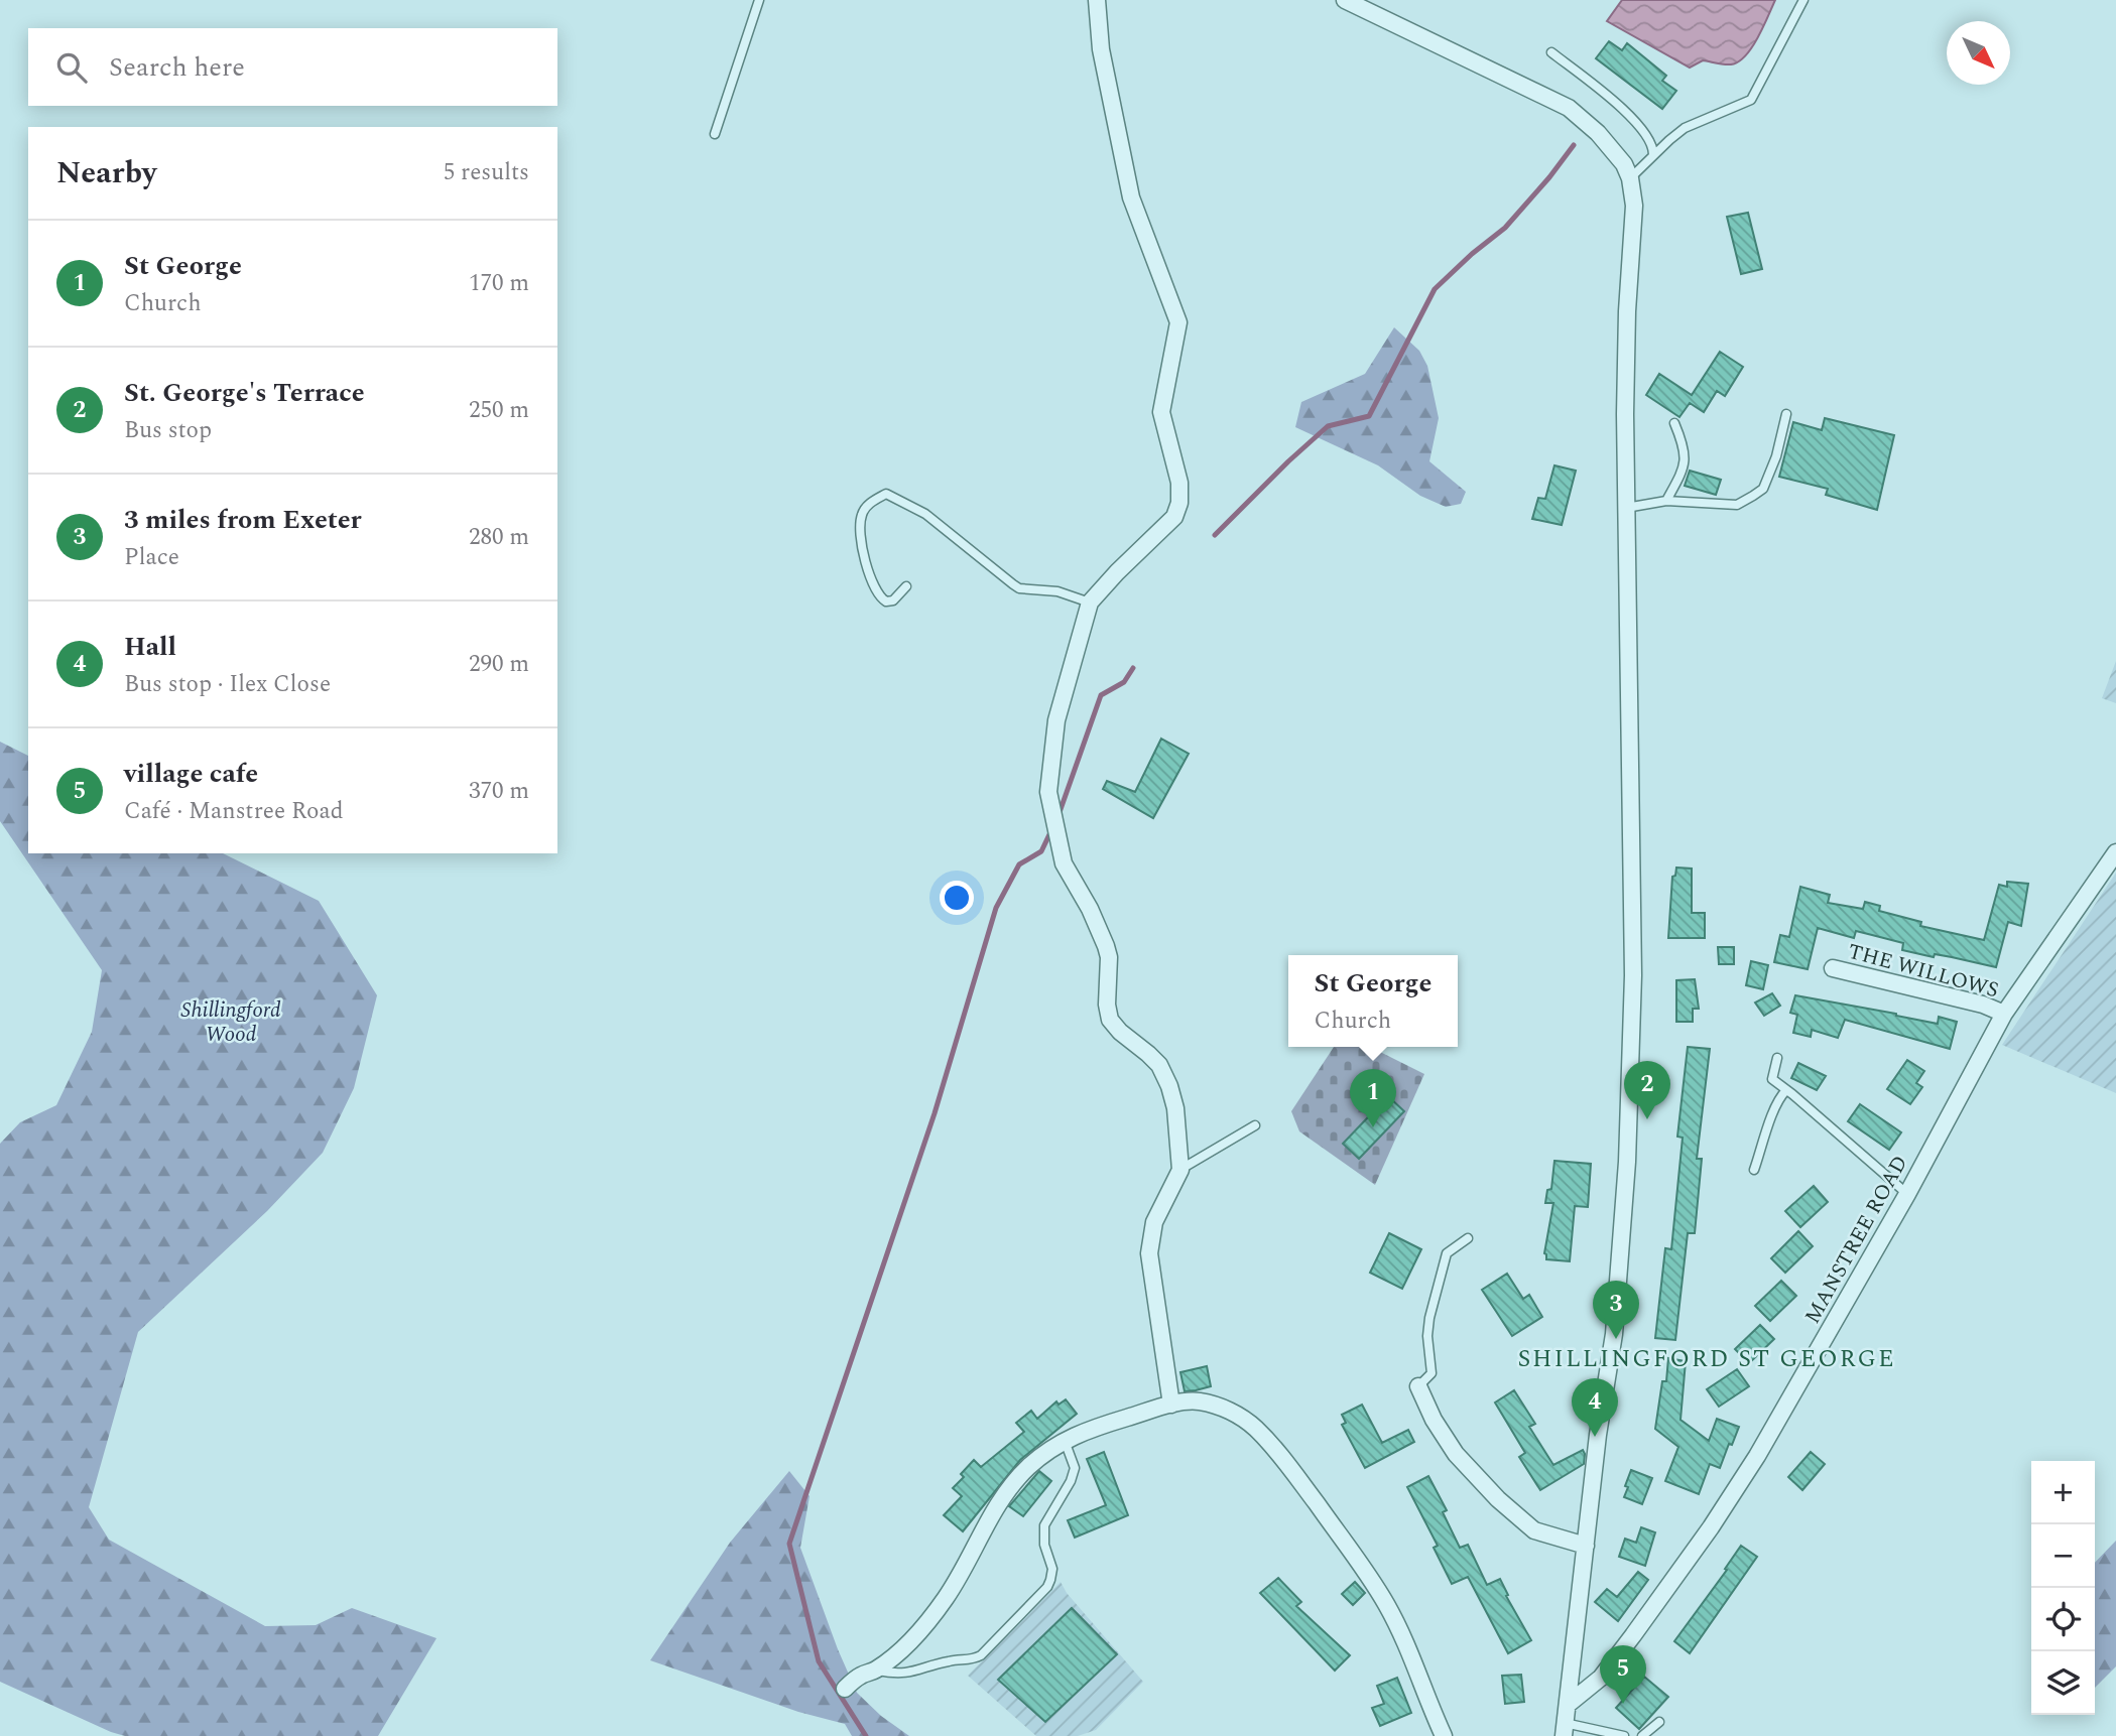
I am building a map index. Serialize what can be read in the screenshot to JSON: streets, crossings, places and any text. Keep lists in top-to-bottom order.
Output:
{
  "streets": {
    "street": ["THE WILLOWS", "MANSTREE ROAD"]
  },
  "crossings": [
    ["THE WILLOWS", "MANSTREE ROAD"]
  ],
  "districts": ["SHILLINGFORD ST GEORGE"],
  "parks": ["Shillingford Wood"],
  "north": "bottom right",
  "page": {
    "search": "Search here",
    "heading": ["Nearby", "5 results"],
    "list": [
      {
        "mark": "1",
        "name": "St George",
        "note": "Church",
        "value": "170 m"
      },
      {
        "mark": "2",
        "name": "St. George's Terrace",
        "note": "Bus stop",
        "value": "250 m"
      },
      {
        "mark": "3",
        "name": "3 miles from Exeter",
        "note": "Place",
        "value": "280 m"
      },
      {
        "mark": "4",
        "name": "Hall",
        "note": "Bus stop · Ilex Close",
        "value": "290 m"
      },
      {
        "mark": "5",
        "name": "village cafe",
        "note": "Café · Manstree Road",
        "value": "370 m"
      }
    ],
    "popup": ["St George", "Church"],
    "pins": [
      "2",
      "1",
      "3",
      "4",
      "5"
    ],
    "map_buttons": ["+", "−"]
  }
}
